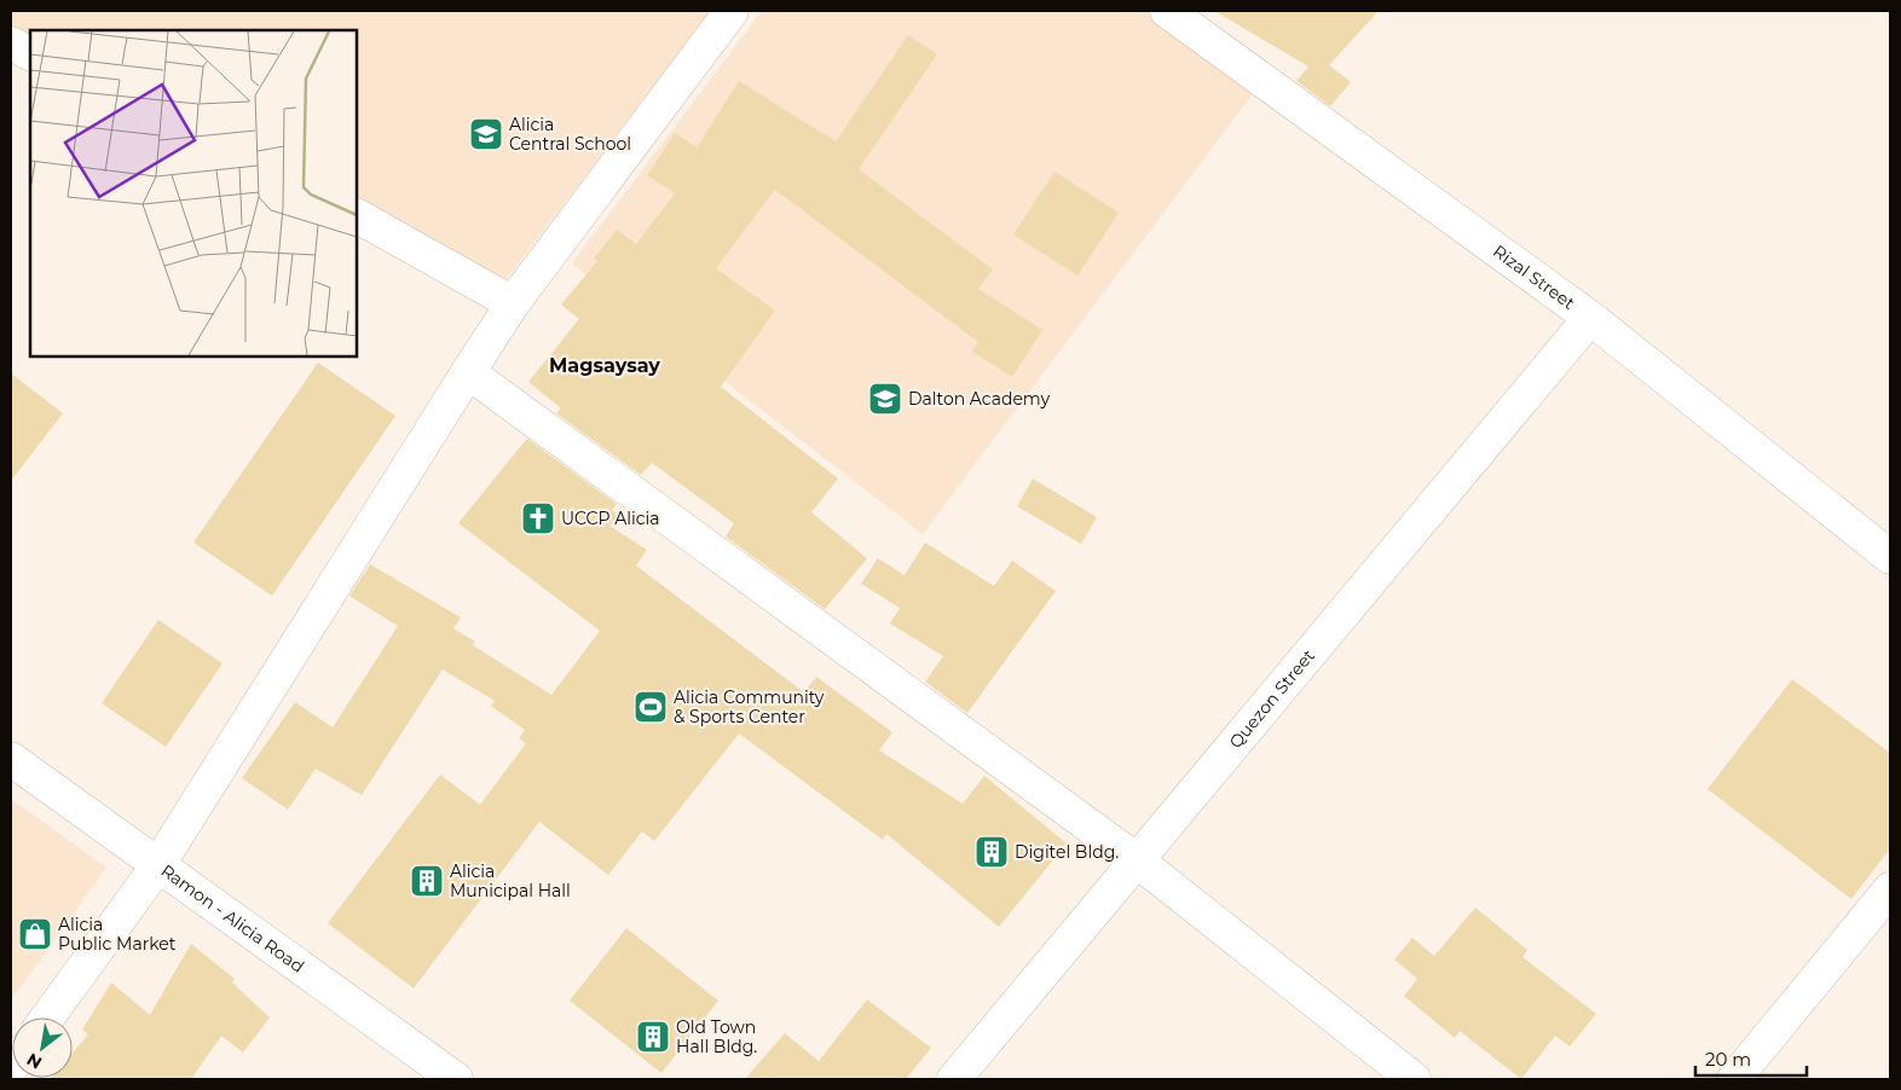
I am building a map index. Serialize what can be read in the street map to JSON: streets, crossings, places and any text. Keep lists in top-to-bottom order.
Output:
{
  "streets": {
    "street": ["Rizal Street", "Quezon Street", "Ramon - Alicia Road"]
  },
  "crossings": [
    ["Rizal Street", "Quezon Street"]
  ],
  "districts": ["Magsaysay"],
  "places": {
    "school or university": ["Alicia Central School", "Dalton Academy"],
    "church": ["UCCP Alicia"],
    "sports": ["Alicia Community & Sports Center"],
    "building": ["Digitel Bldg.", "Alicia Municipal Hall", "Old Town Hall Bldg."],
    "shop": ["Alicia Public Market"]
  },
  "scale_bar": "20 m",
  "north": "bottom left"
}
